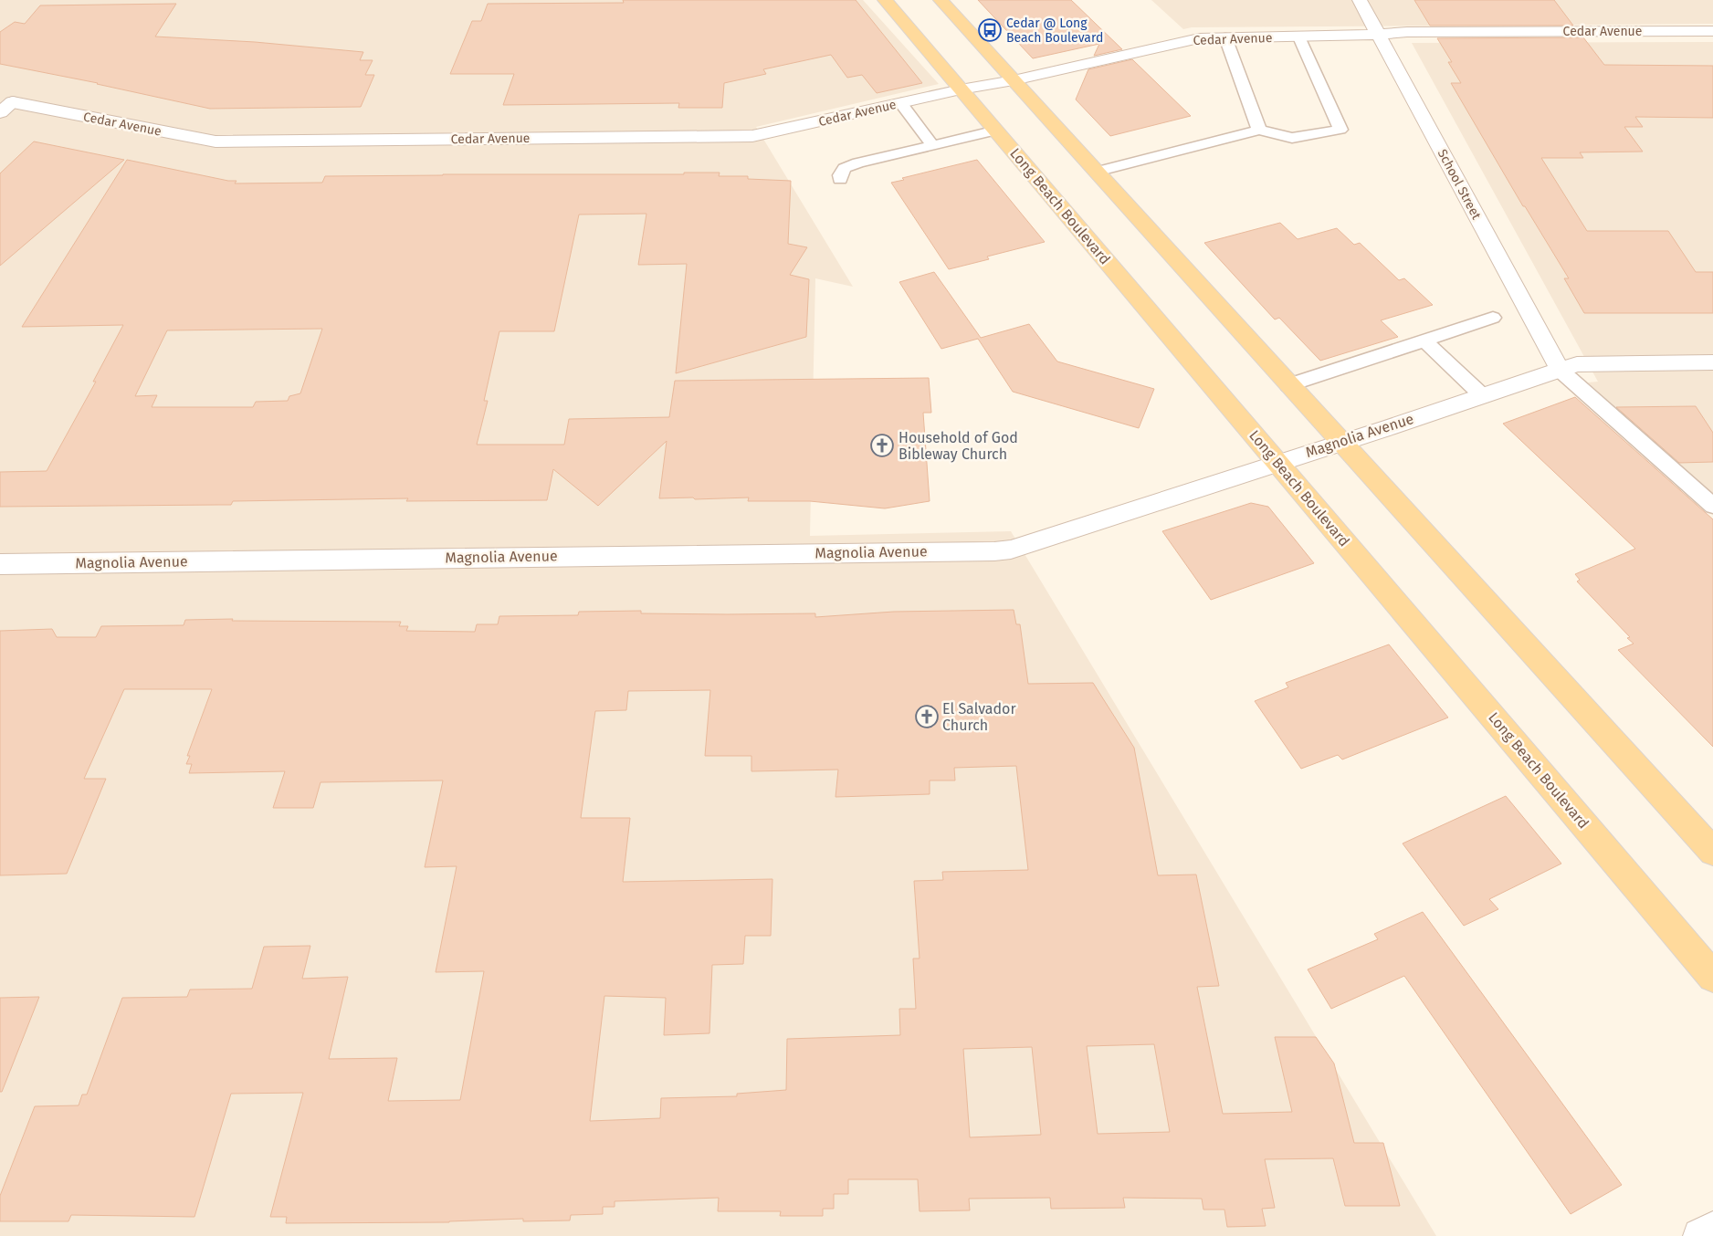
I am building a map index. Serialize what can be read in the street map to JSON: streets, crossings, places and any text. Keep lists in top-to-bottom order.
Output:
{
  "streets": {
    "main road": ["Long Beach Boulevard"],
    "street": ["Cedar Avenue", "School Street", "Magnolia Avenue"]
  },
  "crossings": [
    ["Cedar Avenue", "School Street"],
    ["Cedar Avenue", "Long Beach Boulevard"],
    ["School Street", "Magnolia Avenue"],
    ["Long Beach Boulevard", "Magnolia Avenue"]
  ],
  "places": {
    "bus stop": ["Cedar @ Long Beach Boulevard"],
    "church": ["Household of God Bibleway Church", "El Salvador Church"]
  }
}
